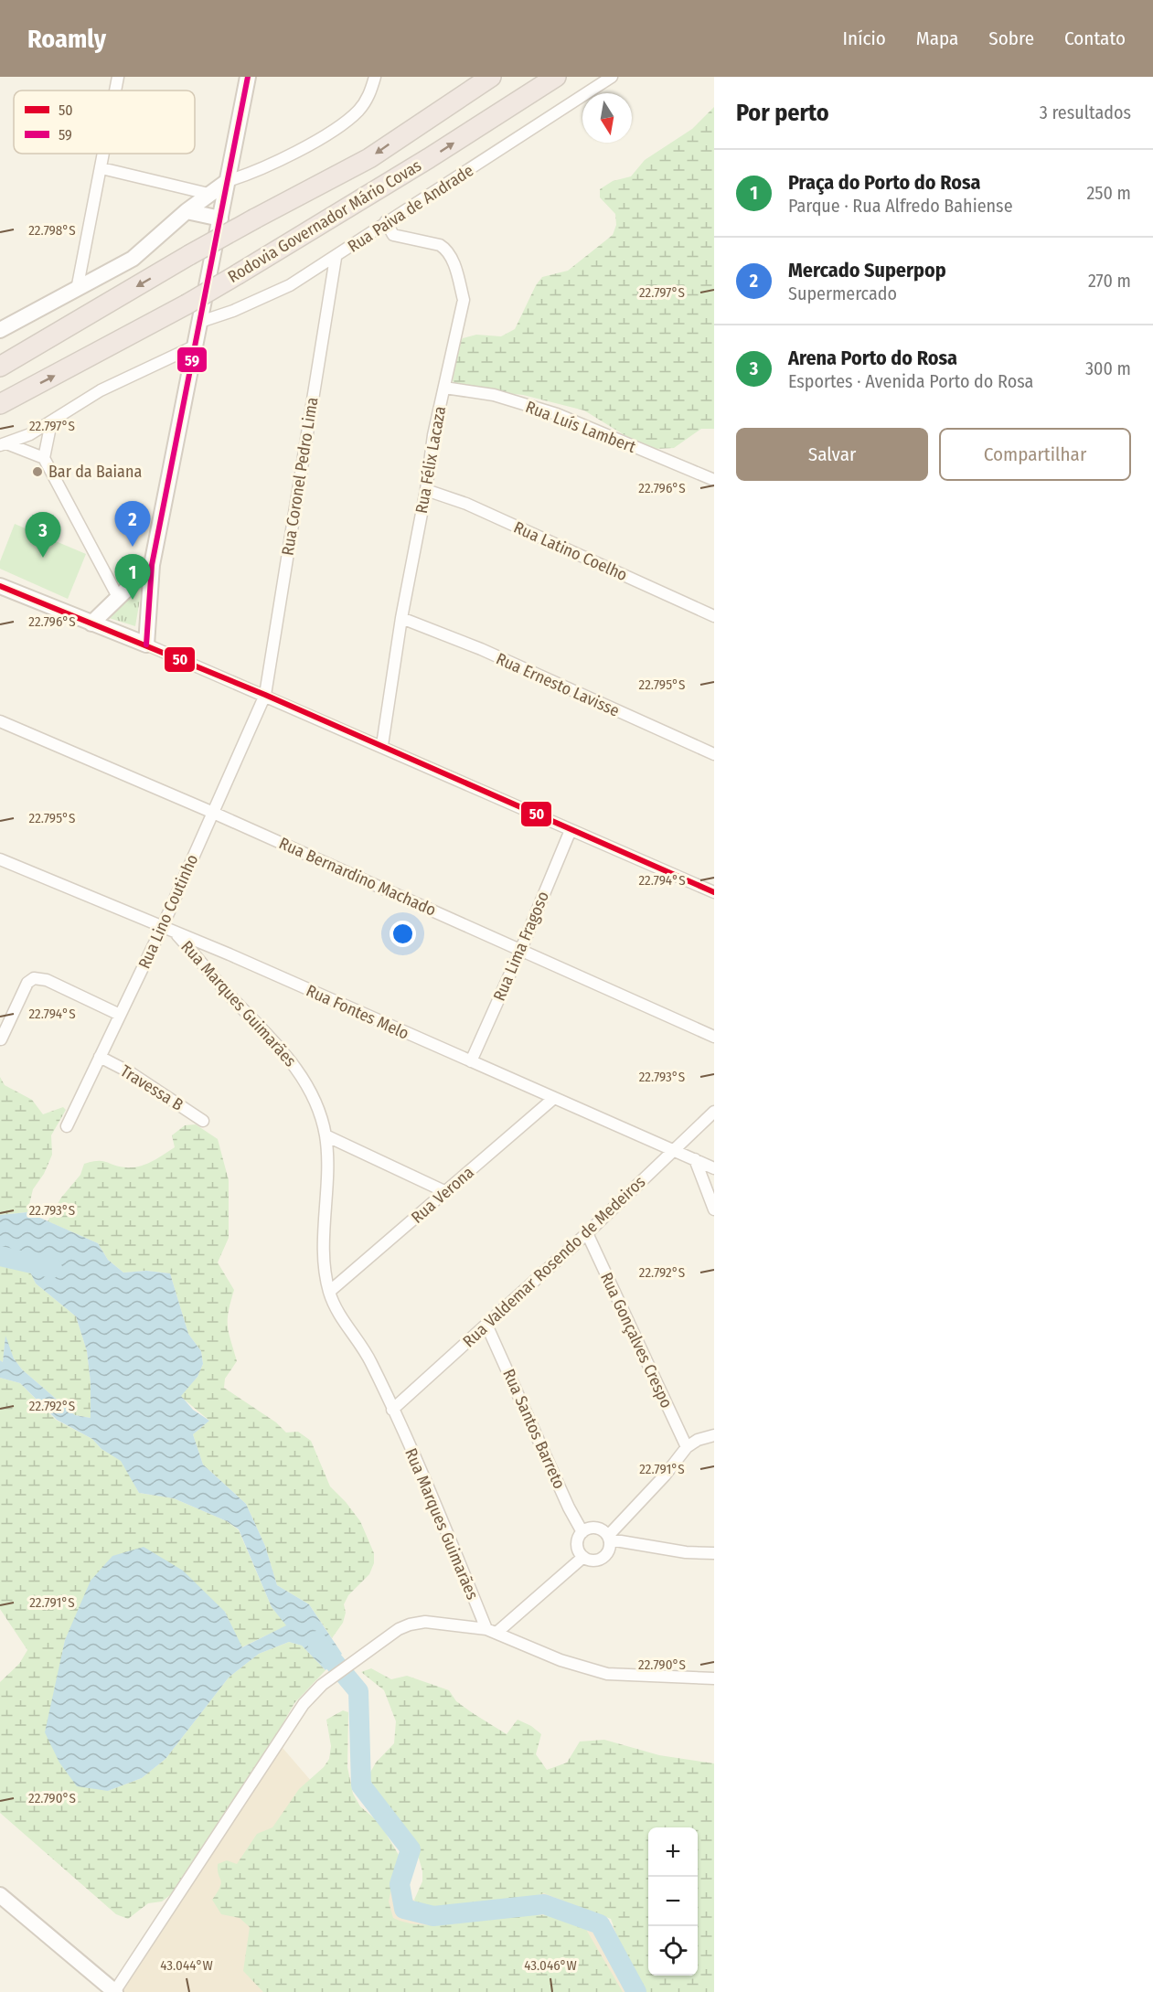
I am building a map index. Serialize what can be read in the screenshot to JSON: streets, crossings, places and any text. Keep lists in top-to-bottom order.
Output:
{
  "streets": {
    "highway": ["Rodovia Governador Mário Covas"],
    "street": [
      "Rua Paiva de Andrade",
      "Rua Luís Lambert",
      "Rua Félix Lacaza",
      "Rua Coronel Pedro Lima",
      "Rua Latino Coelho",
      "Rua Ernesto Lavisse",
      "Rua Bernardino Machado",
      "Rua Lino Coutinho",
      "Rua Lima Fragoso",
      "Rua Marques Guimarães",
      "Rua Fontes Melo",
      "Travessa B",
      "Rua Verona",
      "Rua Valdemar Rosendo de Medeiros",
      "Rua Gonçalves Crespo",
      "Rua Santos Barreto"
    ]
  },
  "crossings": [
    ["Rua Paiva de Andrade", "Rua Félix Lacaza"],
    ["Rua Paiva de Andrade", "Rua Coronel Pedro Lima"],
    ["Rua Luís Lambert", "Rua Félix Lacaza"],
    ["Rua Félix Lacaza", "Rua Latino Coelho"],
    ["Rua Félix Lacaza", "Rua Ernesto Lavisse"],
    ["Rua Coronel Pedro Lima", "Rua Lino Coutinho"],
    ["Rua Bernardino Machado", "Rua Lino Coutinho"],
    ["Rua Bernardino Machado", "Rua Lima Fragoso"],
    ["Rua Lino Coutinho", "Rua Fontes Melo"],
    ["Rua Lino Coutinho", "Travessa B"],
    ["Rua Lima Fragoso", "Rua Fontes Melo"],
    ["Rua Marques Guimarães", "Rua Fontes Melo"],
    ["Rua Marques Guimarães", "Rua Verona"],
    ["Rua Marques Guimarães", "Rua Valdemar Rosendo de Medeiros"],
    ["Rua Fontes Melo", "Rua Verona"],
    ["Rua Fontes Melo", "Rua Valdemar Rosendo de Medeiros"],
    ["Rua Valdemar Rosendo de Medeiros", "Rua Gonçalves Crespo"],
    ["Rua Valdemar Rosendo de Medeiros", "Rua Santos Barreto"]
  ],
  "places": ["Bar da Baiana"],
  "lines": ["transit line 59", "transit line 50"],
  "legend": ["50", "59"],
  "north": "bottom",
  "page": {
    "header": "Roamly",
    "nav": [
      "Início",
      "Mapa",
      "Sobre",
      "Contato"
    ],
    "heading": ["Por perto", "3 resultados"],
    "list": [
      {
        "mark": "1",
        "name": "Praça do Porto do Rosa",
        "note": "Parque · Rua Alfredo Bahiense",
        "value": "250 m"
      },
      {
        "mark": "2",
        "name": "Mercado Superpop",
        "note": "Supermercado",
        "value": "270 m"
      },
      {
        "mark": "3",
        "name": "Arena Porto do Rosa",
        "note": "Esportes · Avenida Porto do Rosa",
        "value": "300 m"
      }
    ],
    "buttons": ["Salvar", "Compartilhar"],
    "pins": ["2", "3", "1"],
    "map_buttons": ["+", "−"]
  },
  "coordinates": [
    "22.798°S",
    "22.797°S",
    "22.796°S",
    "22.795°S",
    "22.794°S",
    "22.793°S",
    "22.792°S",
    "22.791°S",
    "22.790°S",
    "43.044°W",
    "43.046°W"
  ]
}
